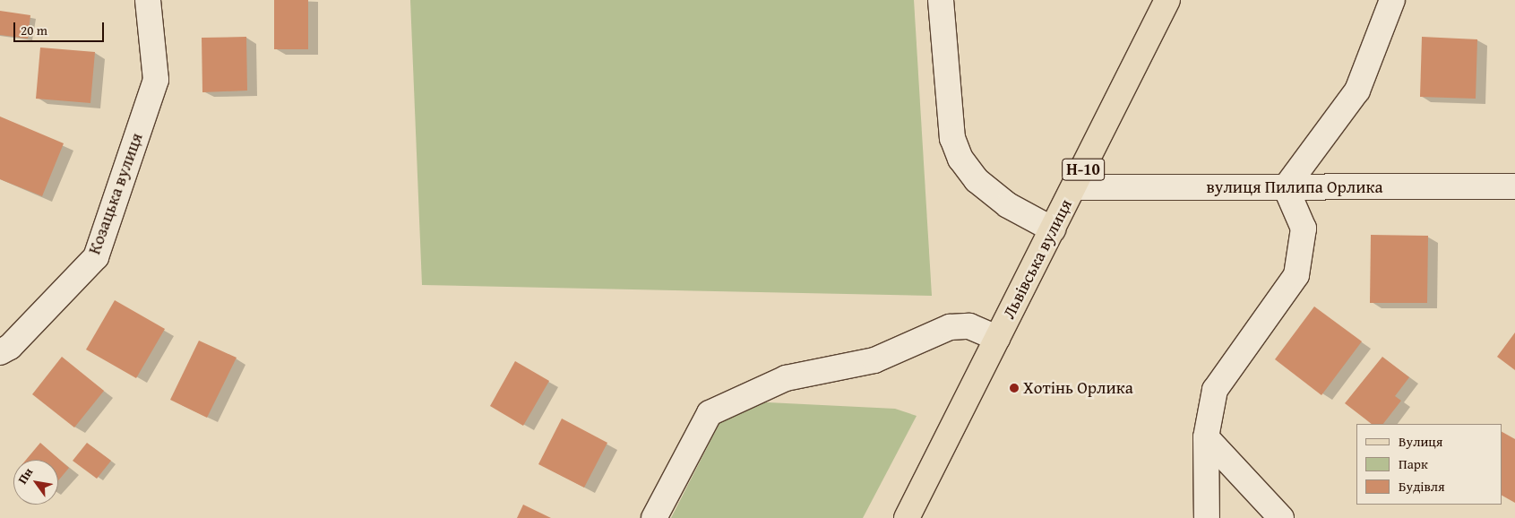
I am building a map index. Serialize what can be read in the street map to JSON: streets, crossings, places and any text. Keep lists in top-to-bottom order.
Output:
{
  "streets": {
    "main road": ["Н-10", "Львівська вулиця"],
    "street": ["вулиця Пилипа Орлика", "Козацька вулиця"]
  },
  "crossings": [
    ["вулиця Пилипа Орлика", "Львівська вулиця"]
  ],
  "places": ["Хотінь Орлика"],
  "legend": ["Вулиця", "Парк", "Будівля"],
  "scale_bar": "20 m",
  "north": "top left"
}
